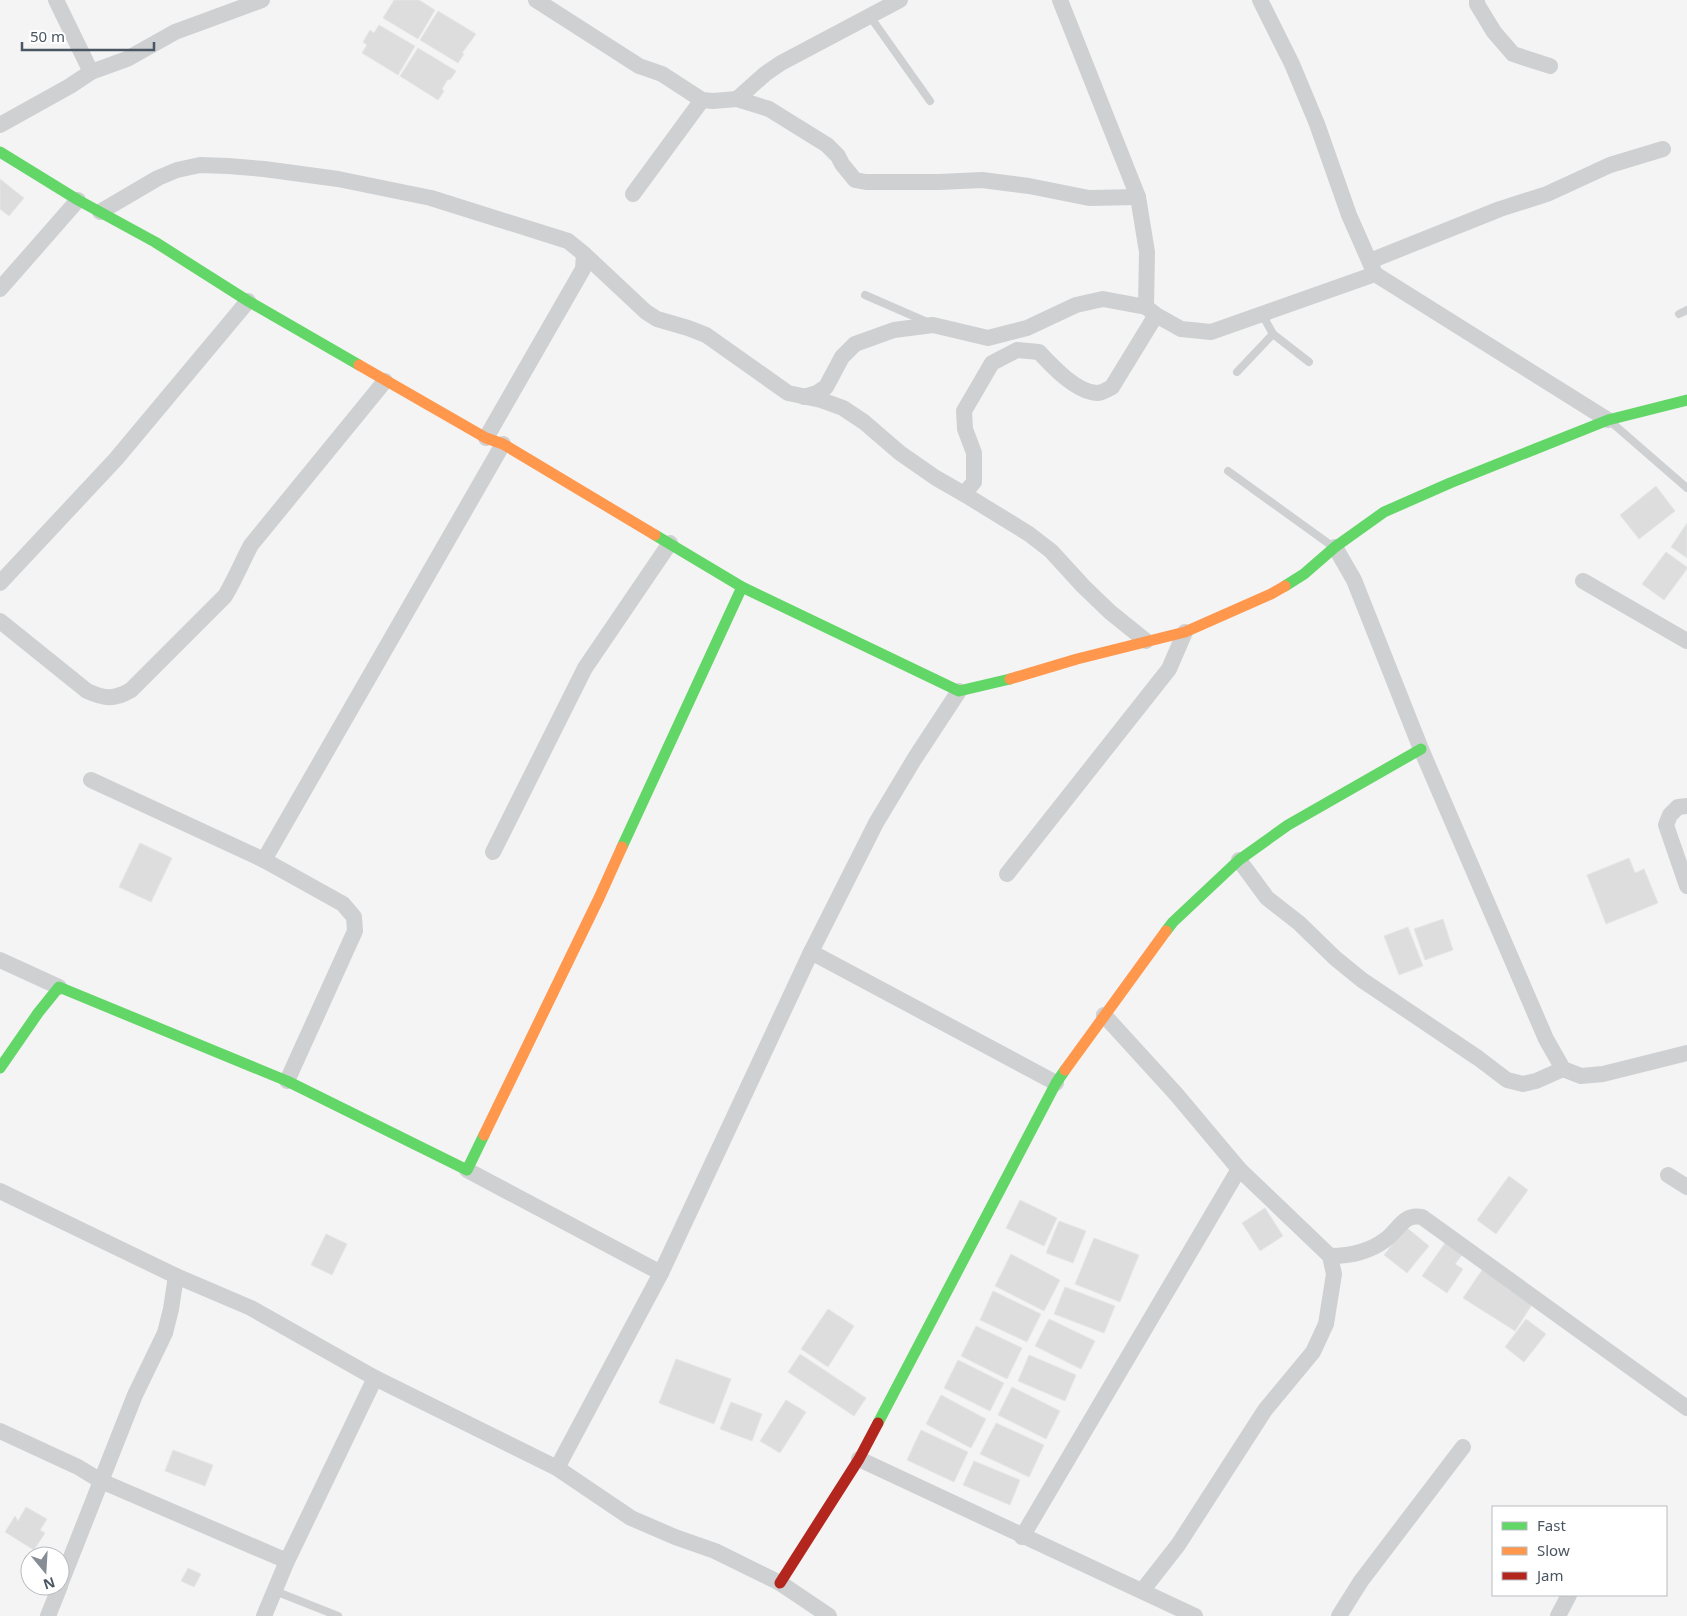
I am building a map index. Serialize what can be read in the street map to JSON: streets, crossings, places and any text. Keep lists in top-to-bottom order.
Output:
{
  "legend": ["Fast", "Slow", "Jam"],
  "scale_bar": "50 m",
  "north": "bottom"
}
